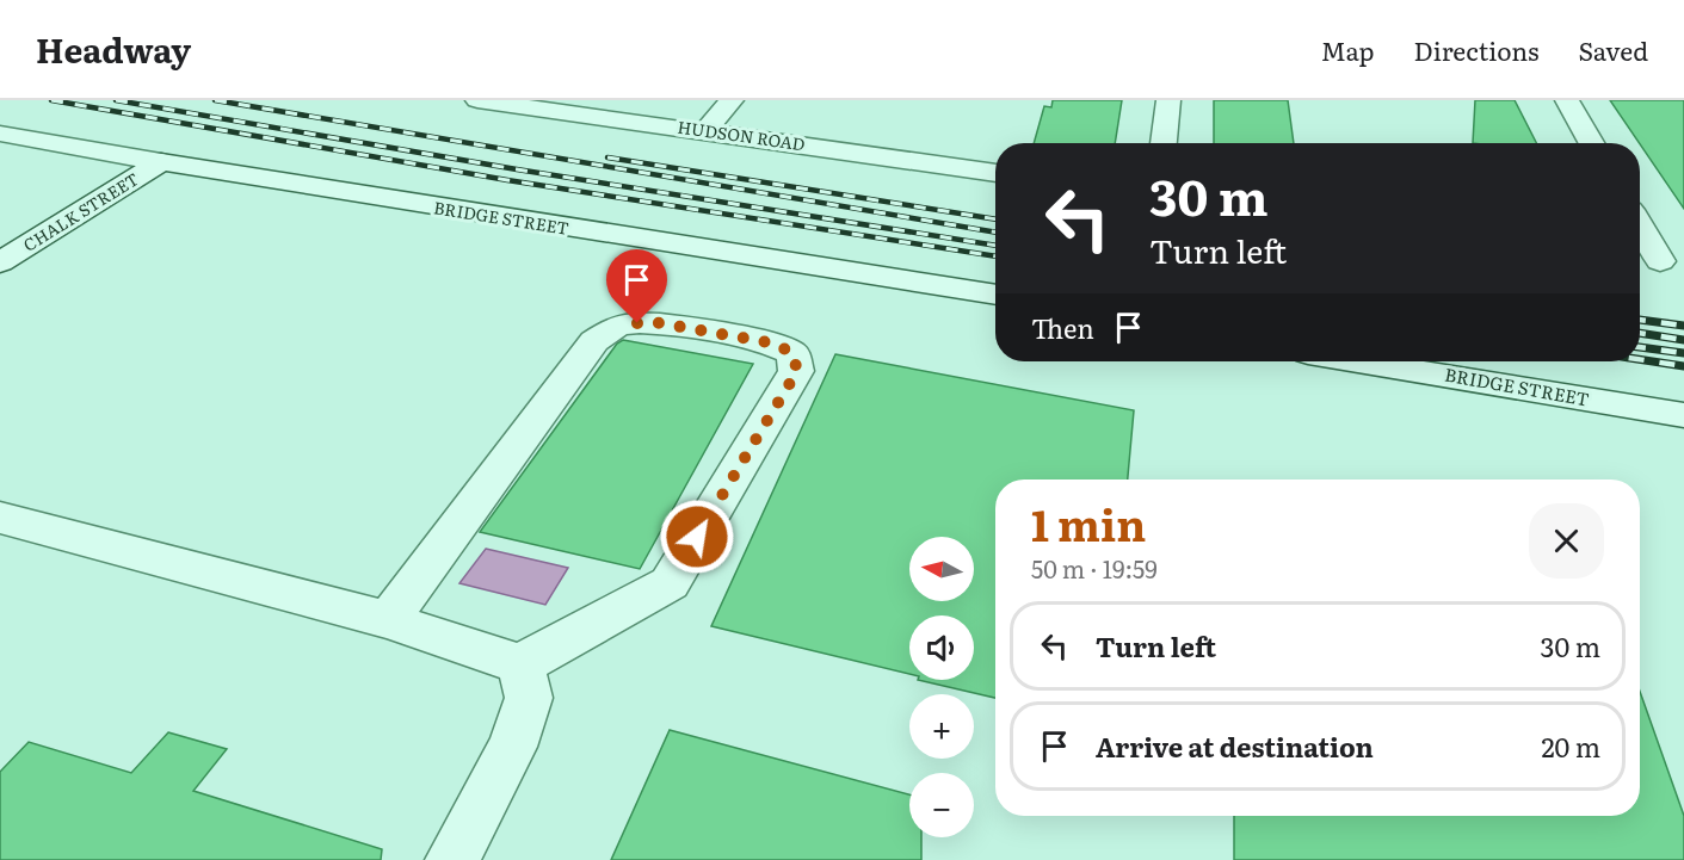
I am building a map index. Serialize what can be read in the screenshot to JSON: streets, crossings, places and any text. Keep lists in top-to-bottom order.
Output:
{
  "streets": {
    "street": ["HUDSON ROAD", "CHALK STREET", "BRIDGE STREET"]
  },
  "crossings": [
    ["CHALK STREET", "BRIDGE STREET"]
  ],
  "north": "left",
  "page": {
    "header": "Headway",
    "nav": ["Map", "Directions", "Saved"],
    "turn": ["30 m", "Turn left"],
    "then": "Then",
    "heading": ["1 min", "50 m · 19:59"],
    "map_buttons": ["+", "−"],
    "list": [
      {
        "name": "Turn left",
        "value": "30 m"
      },
      {
        "name": "Arrive at destination",
        "value": "20 m"
      }
    ]
  }
}
